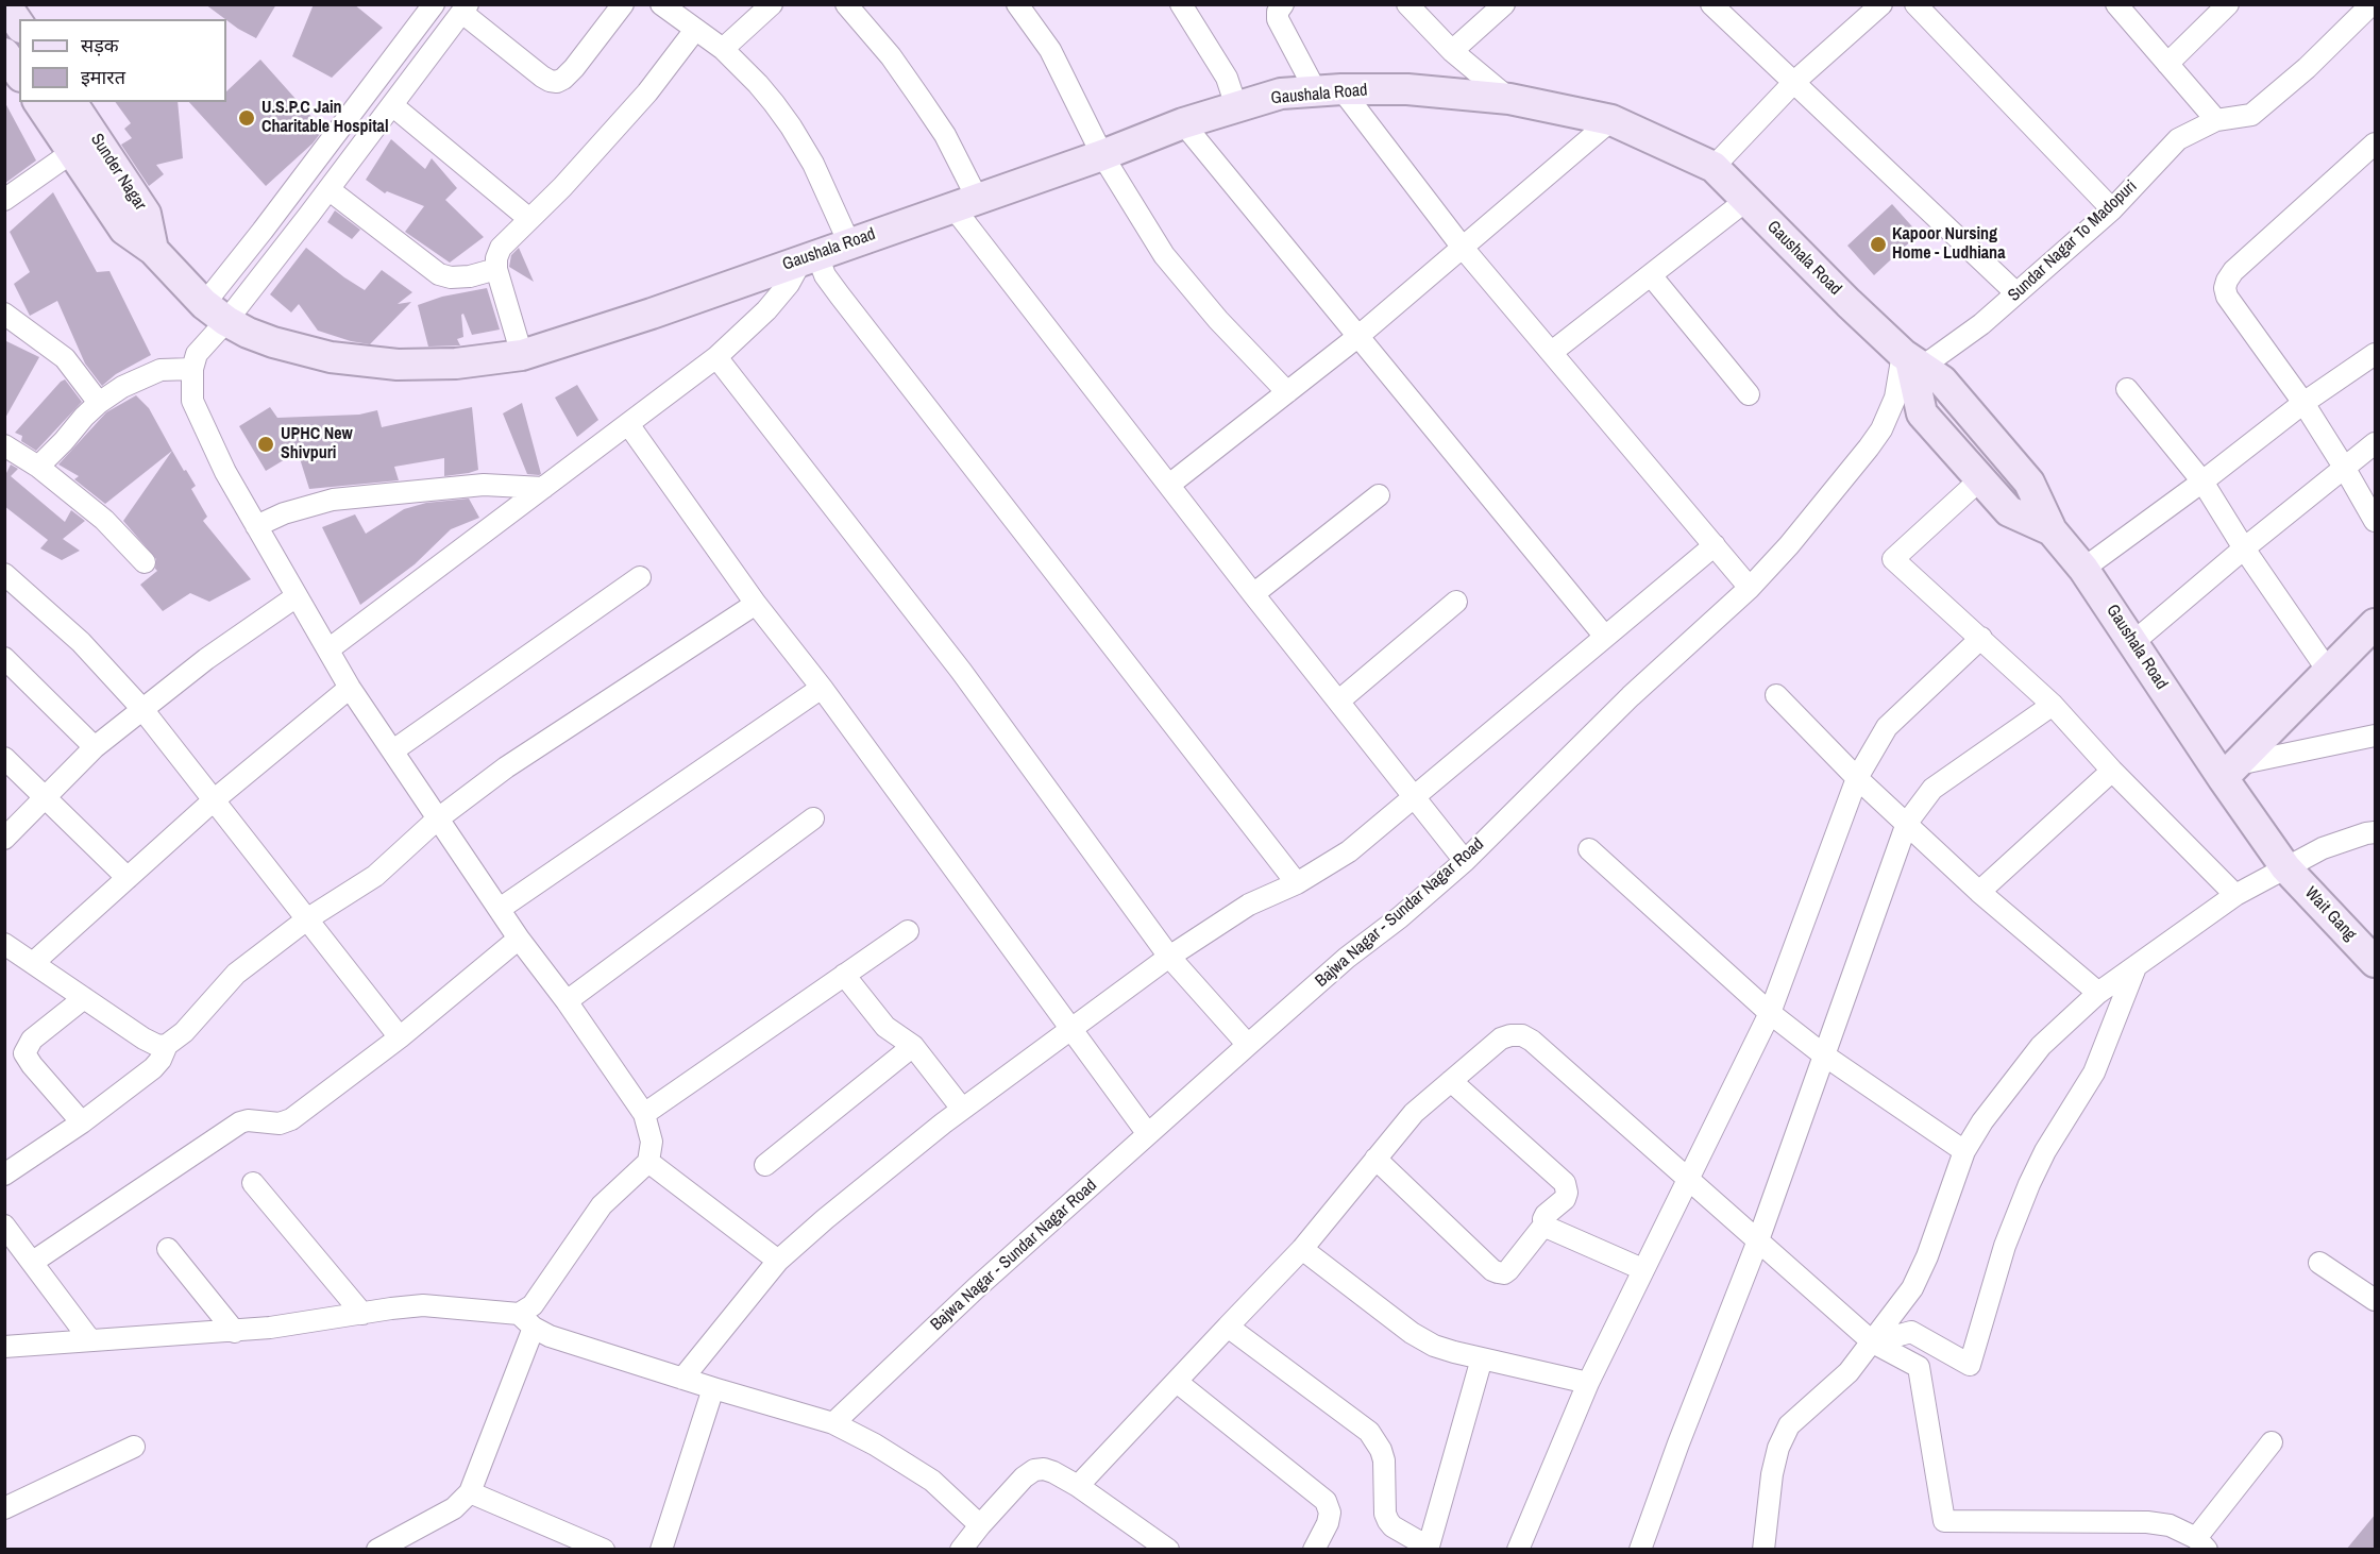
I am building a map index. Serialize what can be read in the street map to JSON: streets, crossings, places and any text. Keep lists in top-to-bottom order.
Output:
{
  "streets": {
    "street": [
      "Gaushala Road",
      "Sunder Nagar",
      "Sundar Nagar To Madopuri",
      "Bajwa Nagar - Sundar Nagar Road",
      "Wait Gang"
    ]
  },
  "crossings": [
    ["Gaushala Road", "Sunder Nagar"],
    ["Gaushala Road", "Sundar Nagar To Madopuri"],
    ["Gaushala Road", "Bajwa Nagar - Sundar Nagar Road"],
    ["Gaushala Road", "Wait Gang"],
    ["Sundar Nagar To Madopuri", "Bajwa Nagar - Sundar Nagar Road"]
  ],
  "places": ["U.S.P.C Jain Charitable Hospital", "Kapoor Nursing Home - Ludhiana", "UPHC New Shivpuri"],
  "legend": ["सड़क", "इमारत"]
}
